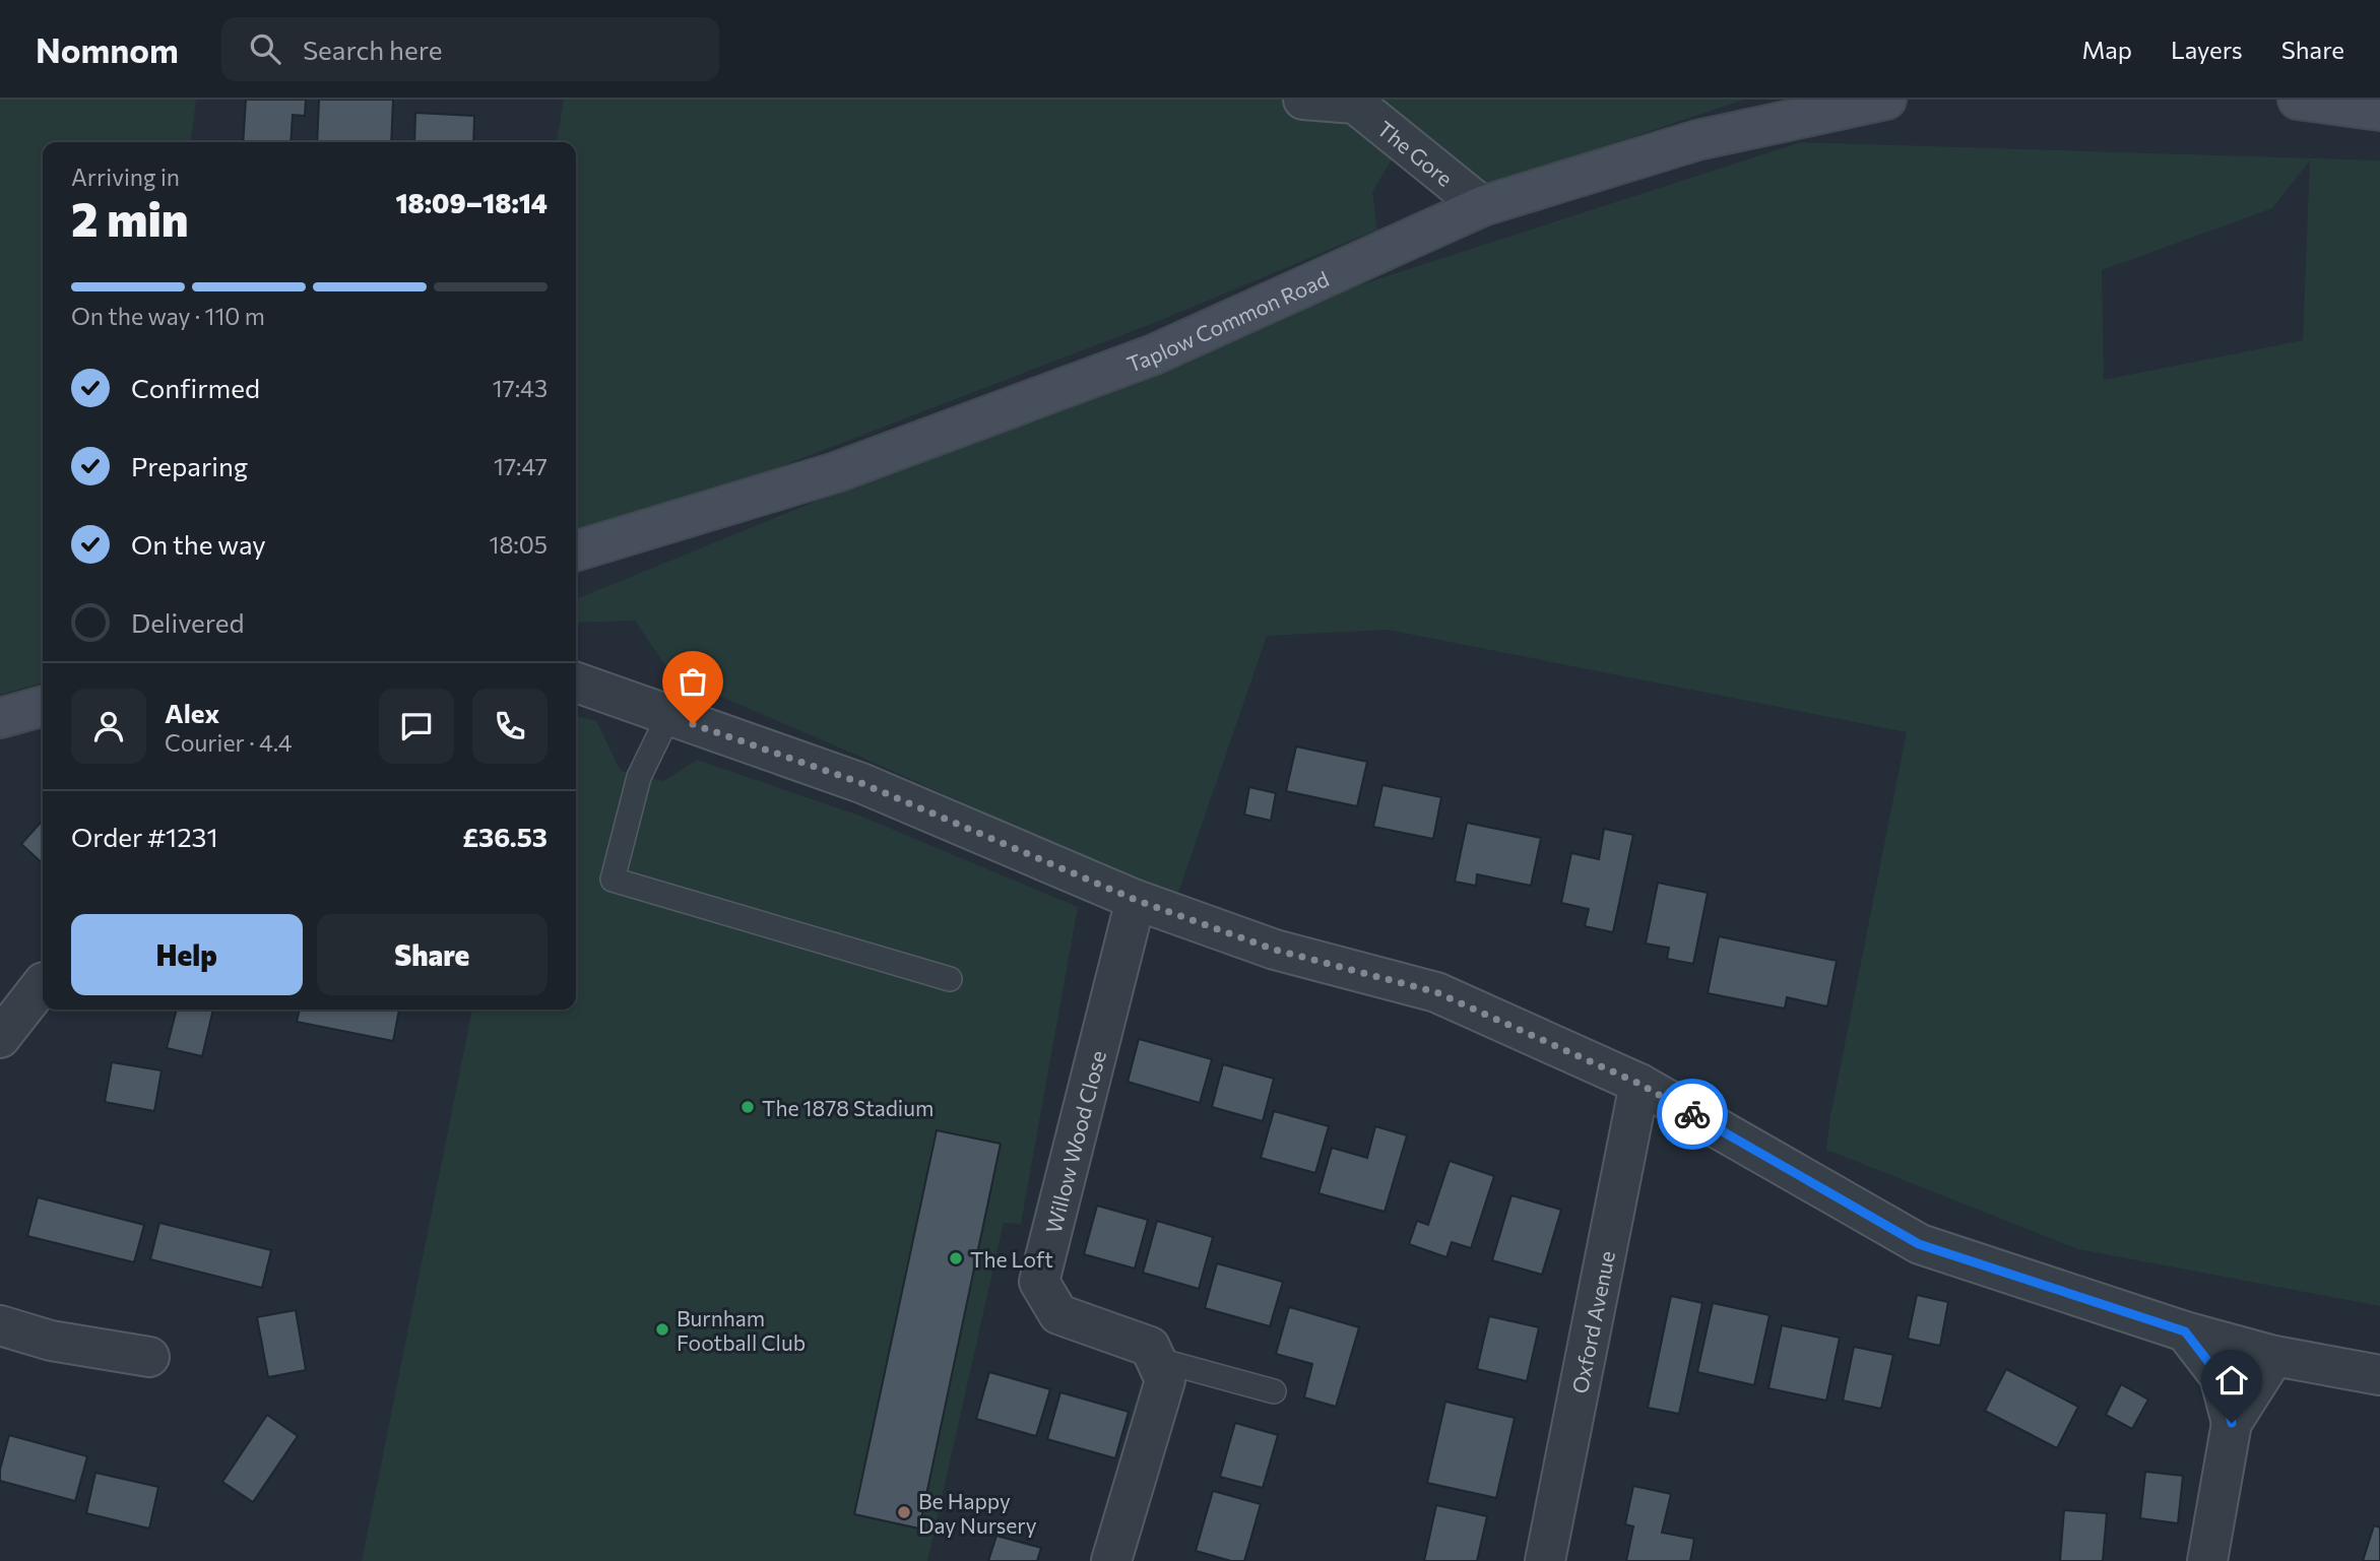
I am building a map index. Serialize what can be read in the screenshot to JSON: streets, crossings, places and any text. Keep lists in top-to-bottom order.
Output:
{
  "streets": {
    "street": [
      "The Gore",
      "Taplow Common Road",
      "Willow Wood Close",
      "Oxford Avenue"
    ]
  },
  "crossings": [
    ["The Gore", "Taplow Common Road"]
  ],
  "places": [
    "The 1878 Stadium",
    "The Loft",
    "Burnham Football Club",
    "Be Happy Day Nursery"
  ],
  "page": {
    "header": "Nomnom",
    "search": "Search here",
    "nav": ["Map", "Layers", "Share"],
    "heading": ["2 min", "Arriving in", "18:09–18:14"],
    "panel": [
      "Alex",
      "Courier · 4.4",
      "Order #1231",
      "£36.53"
    ],
    "bar": "On the way · 110 m",
    "list": [
      ["Confirmed", "17:43"],
      ["Preparing", "17:47"],
      ["On the way", "18:05"],
      "Delivered"
    ],
    "buttons": ["Help", "Share"]
  }
}
